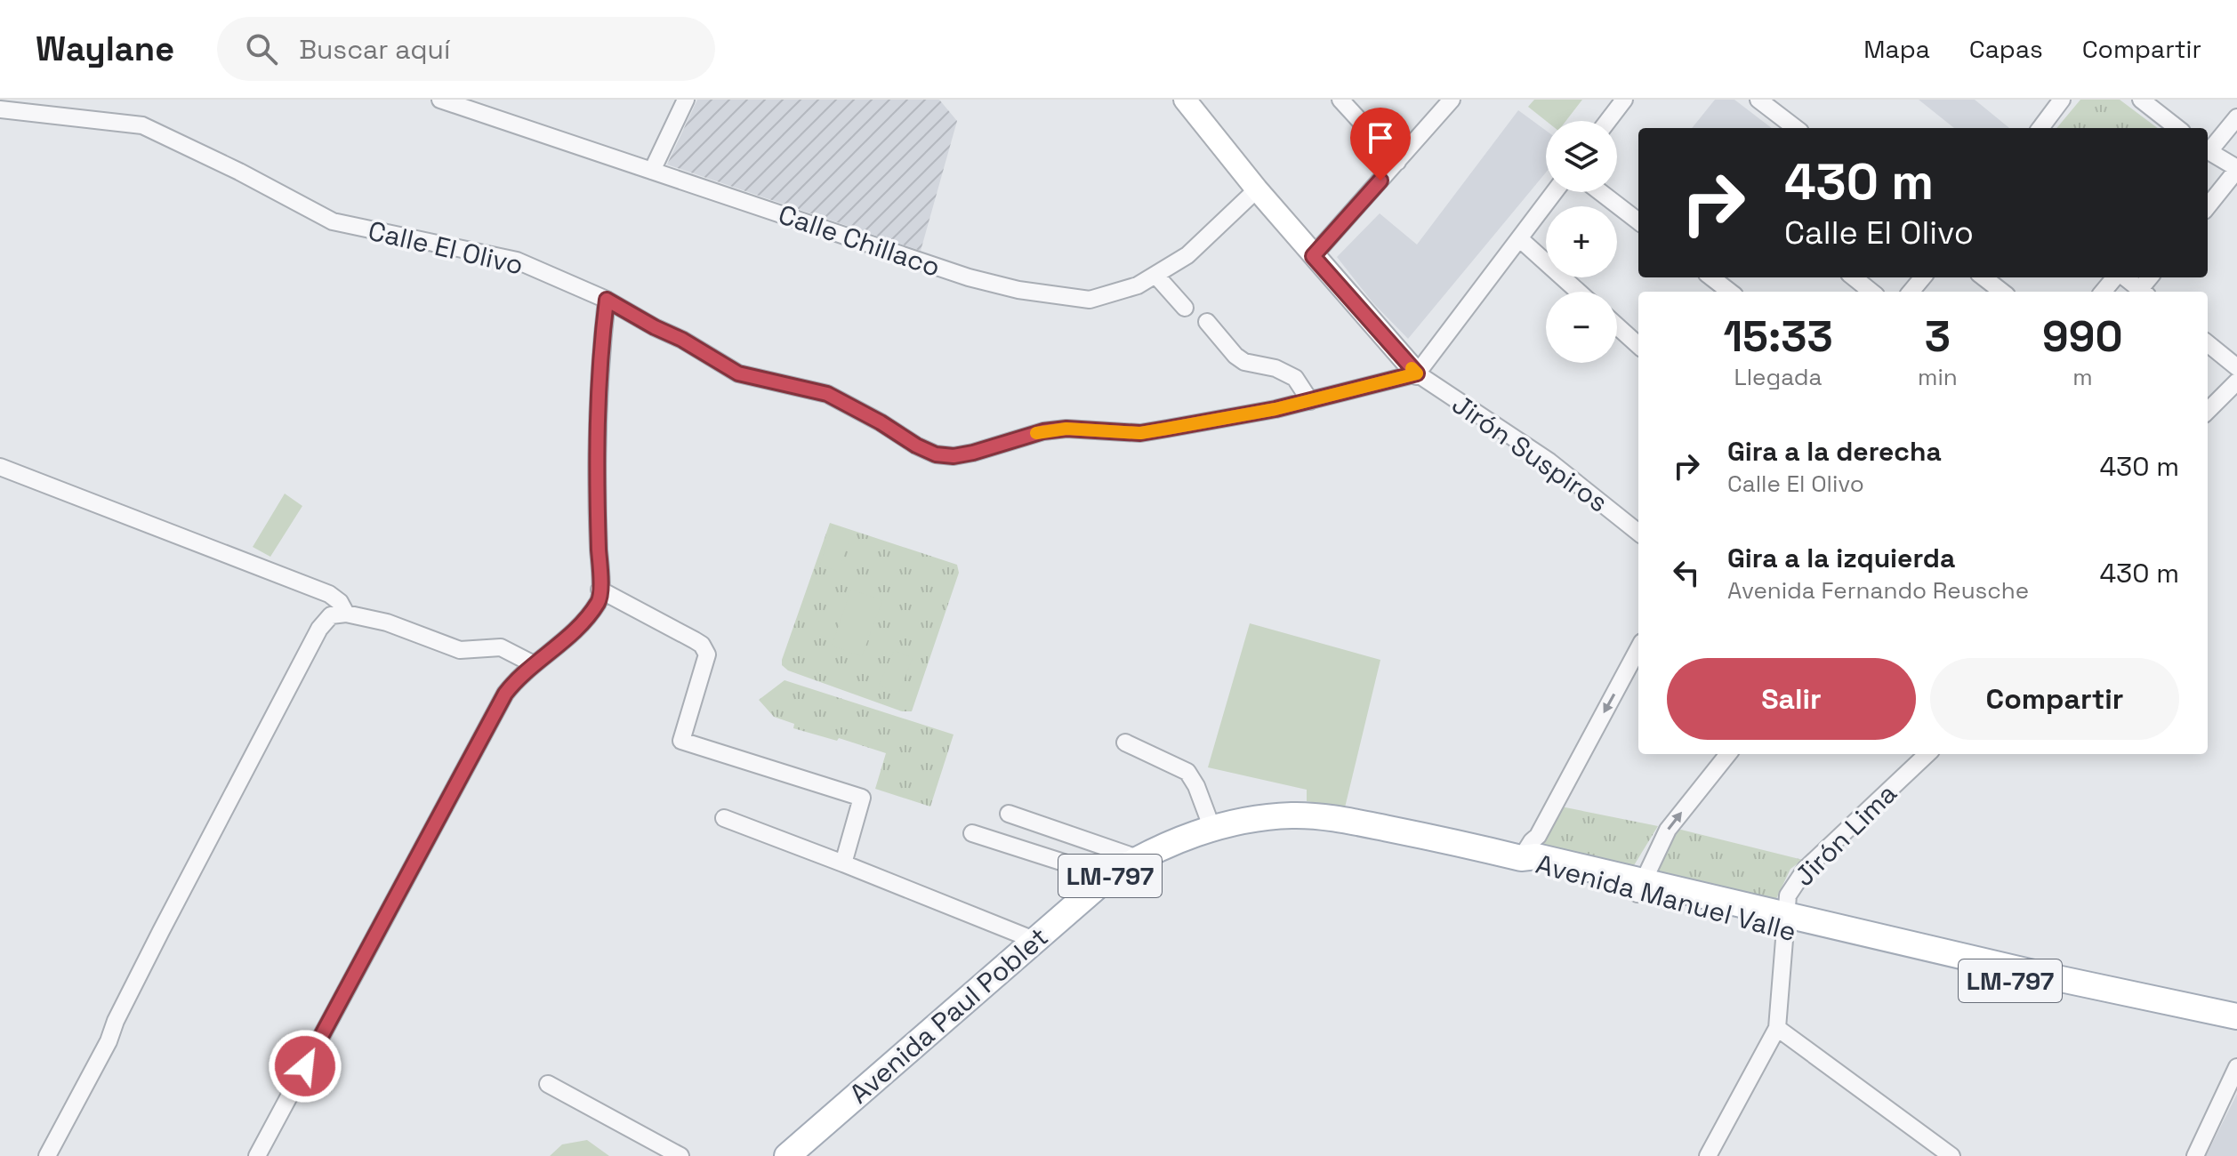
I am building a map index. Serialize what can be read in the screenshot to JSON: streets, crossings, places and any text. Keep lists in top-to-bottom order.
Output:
{
  "streets": {
    "main road": ["LM-797", "Avenida Manuel Valle", "Avenida Paul Poblet"],
    "street": [
      "Calle Chillaco",
      "Calle El Olivo",
      "Jirón Suspiros",
      "Jirón Lima"
    ]
  },
  "crossings": [
    ["Calle El Olivo", "Jirón Suspiros"],
    ["Jirón Lima", "Avenida Manuel Valle"],
    ["Avenida Manuel Valle", "Avenida Paul Poblet"]
  ],
  "page": {
    "header": "Waylane",
    "search": "Buscar aquí",
    "nav": ["Mapa", "Capas", "Compartir"],
    "map_buttons": ["+", "−"],
    "turn": ["430 m", "Calle El Olivo"],
    "eta": [
      "15:33",
      "Llegada",
      "3",
      "min",
      "990",
      "m"
    ],
    "list": [
      {
        "name": "Gira a la derecha",
        "note": "Calle El Olivo",
        "value": "430 m"
      },
      {
        "name": "Gira a la izquierda",
        "note": "Avenida Fernando Reusche",
        "value": "430 m"
      }
    ],
    "buttons": ["Salir", "Compartir"]
  }
}
